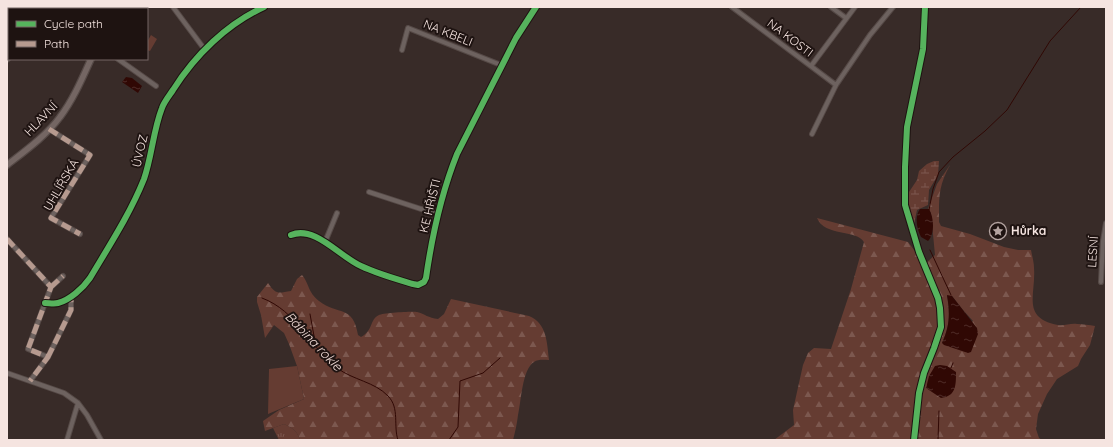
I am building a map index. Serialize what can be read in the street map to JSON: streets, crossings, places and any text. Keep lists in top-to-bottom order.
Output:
{
  "streets": {
    "main road": ["HLAVNÍ"],
    "street": [
      "NA KBELI",
      "NA KOSTI",
      "ÚVOZ",
      "UHLÍŘSKÁ",
      "KE HŘIŠTI",
      "LESNÍ"
    ]
  },
  "crossings": [
    ["NA KBELI", "KE HŘIŠTI"],
    ["HLAVNÍ", "UHLÍŘSKÁ"]
  ],
  "water": ["Bábina rokle"],
  "places": {
    "place": ["Hůrka"]
  },
  "legend": ["Cycle path", "Path"]
}
